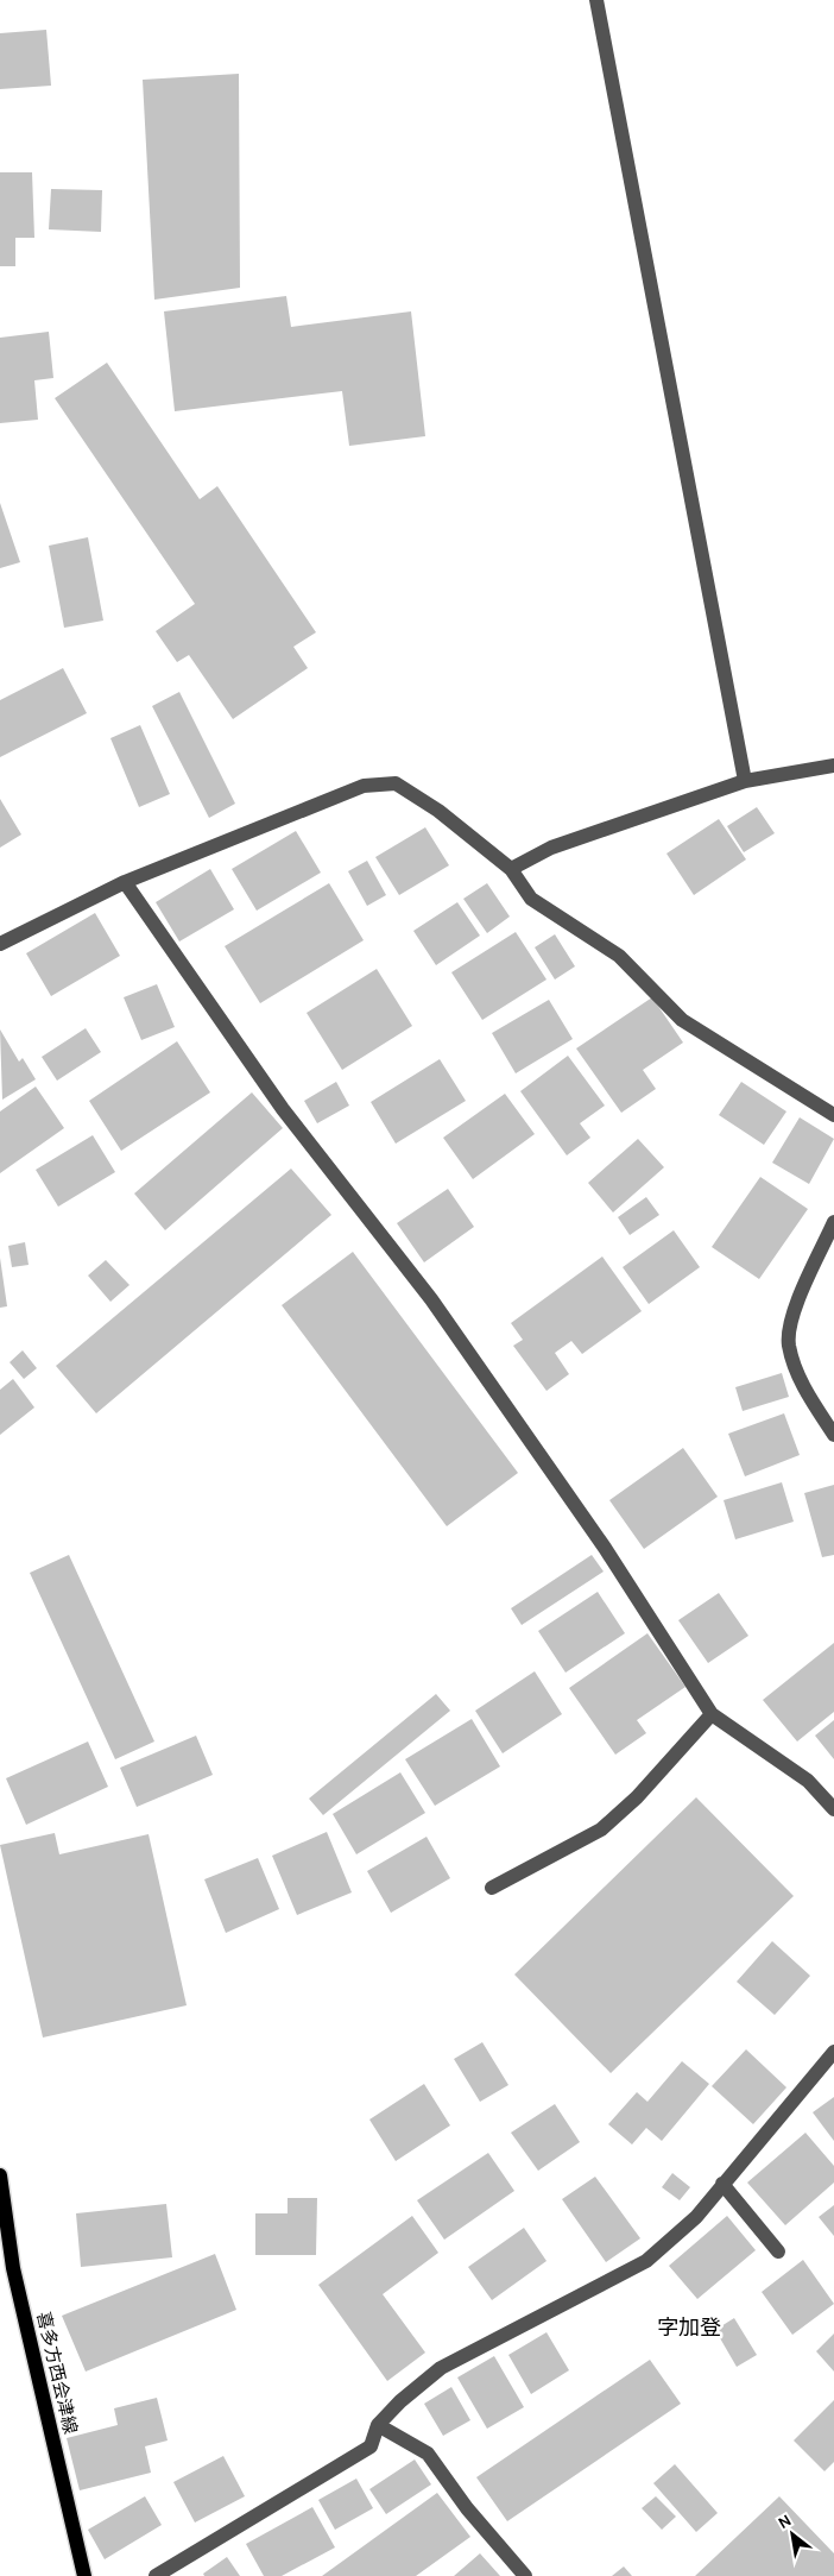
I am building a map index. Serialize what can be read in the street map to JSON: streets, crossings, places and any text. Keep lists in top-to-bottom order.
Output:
{
  "streets": {
    "main road": ["喜多方西会津線"]
  },
  "districts": ["字加登"],
  "north": "top left"
}
